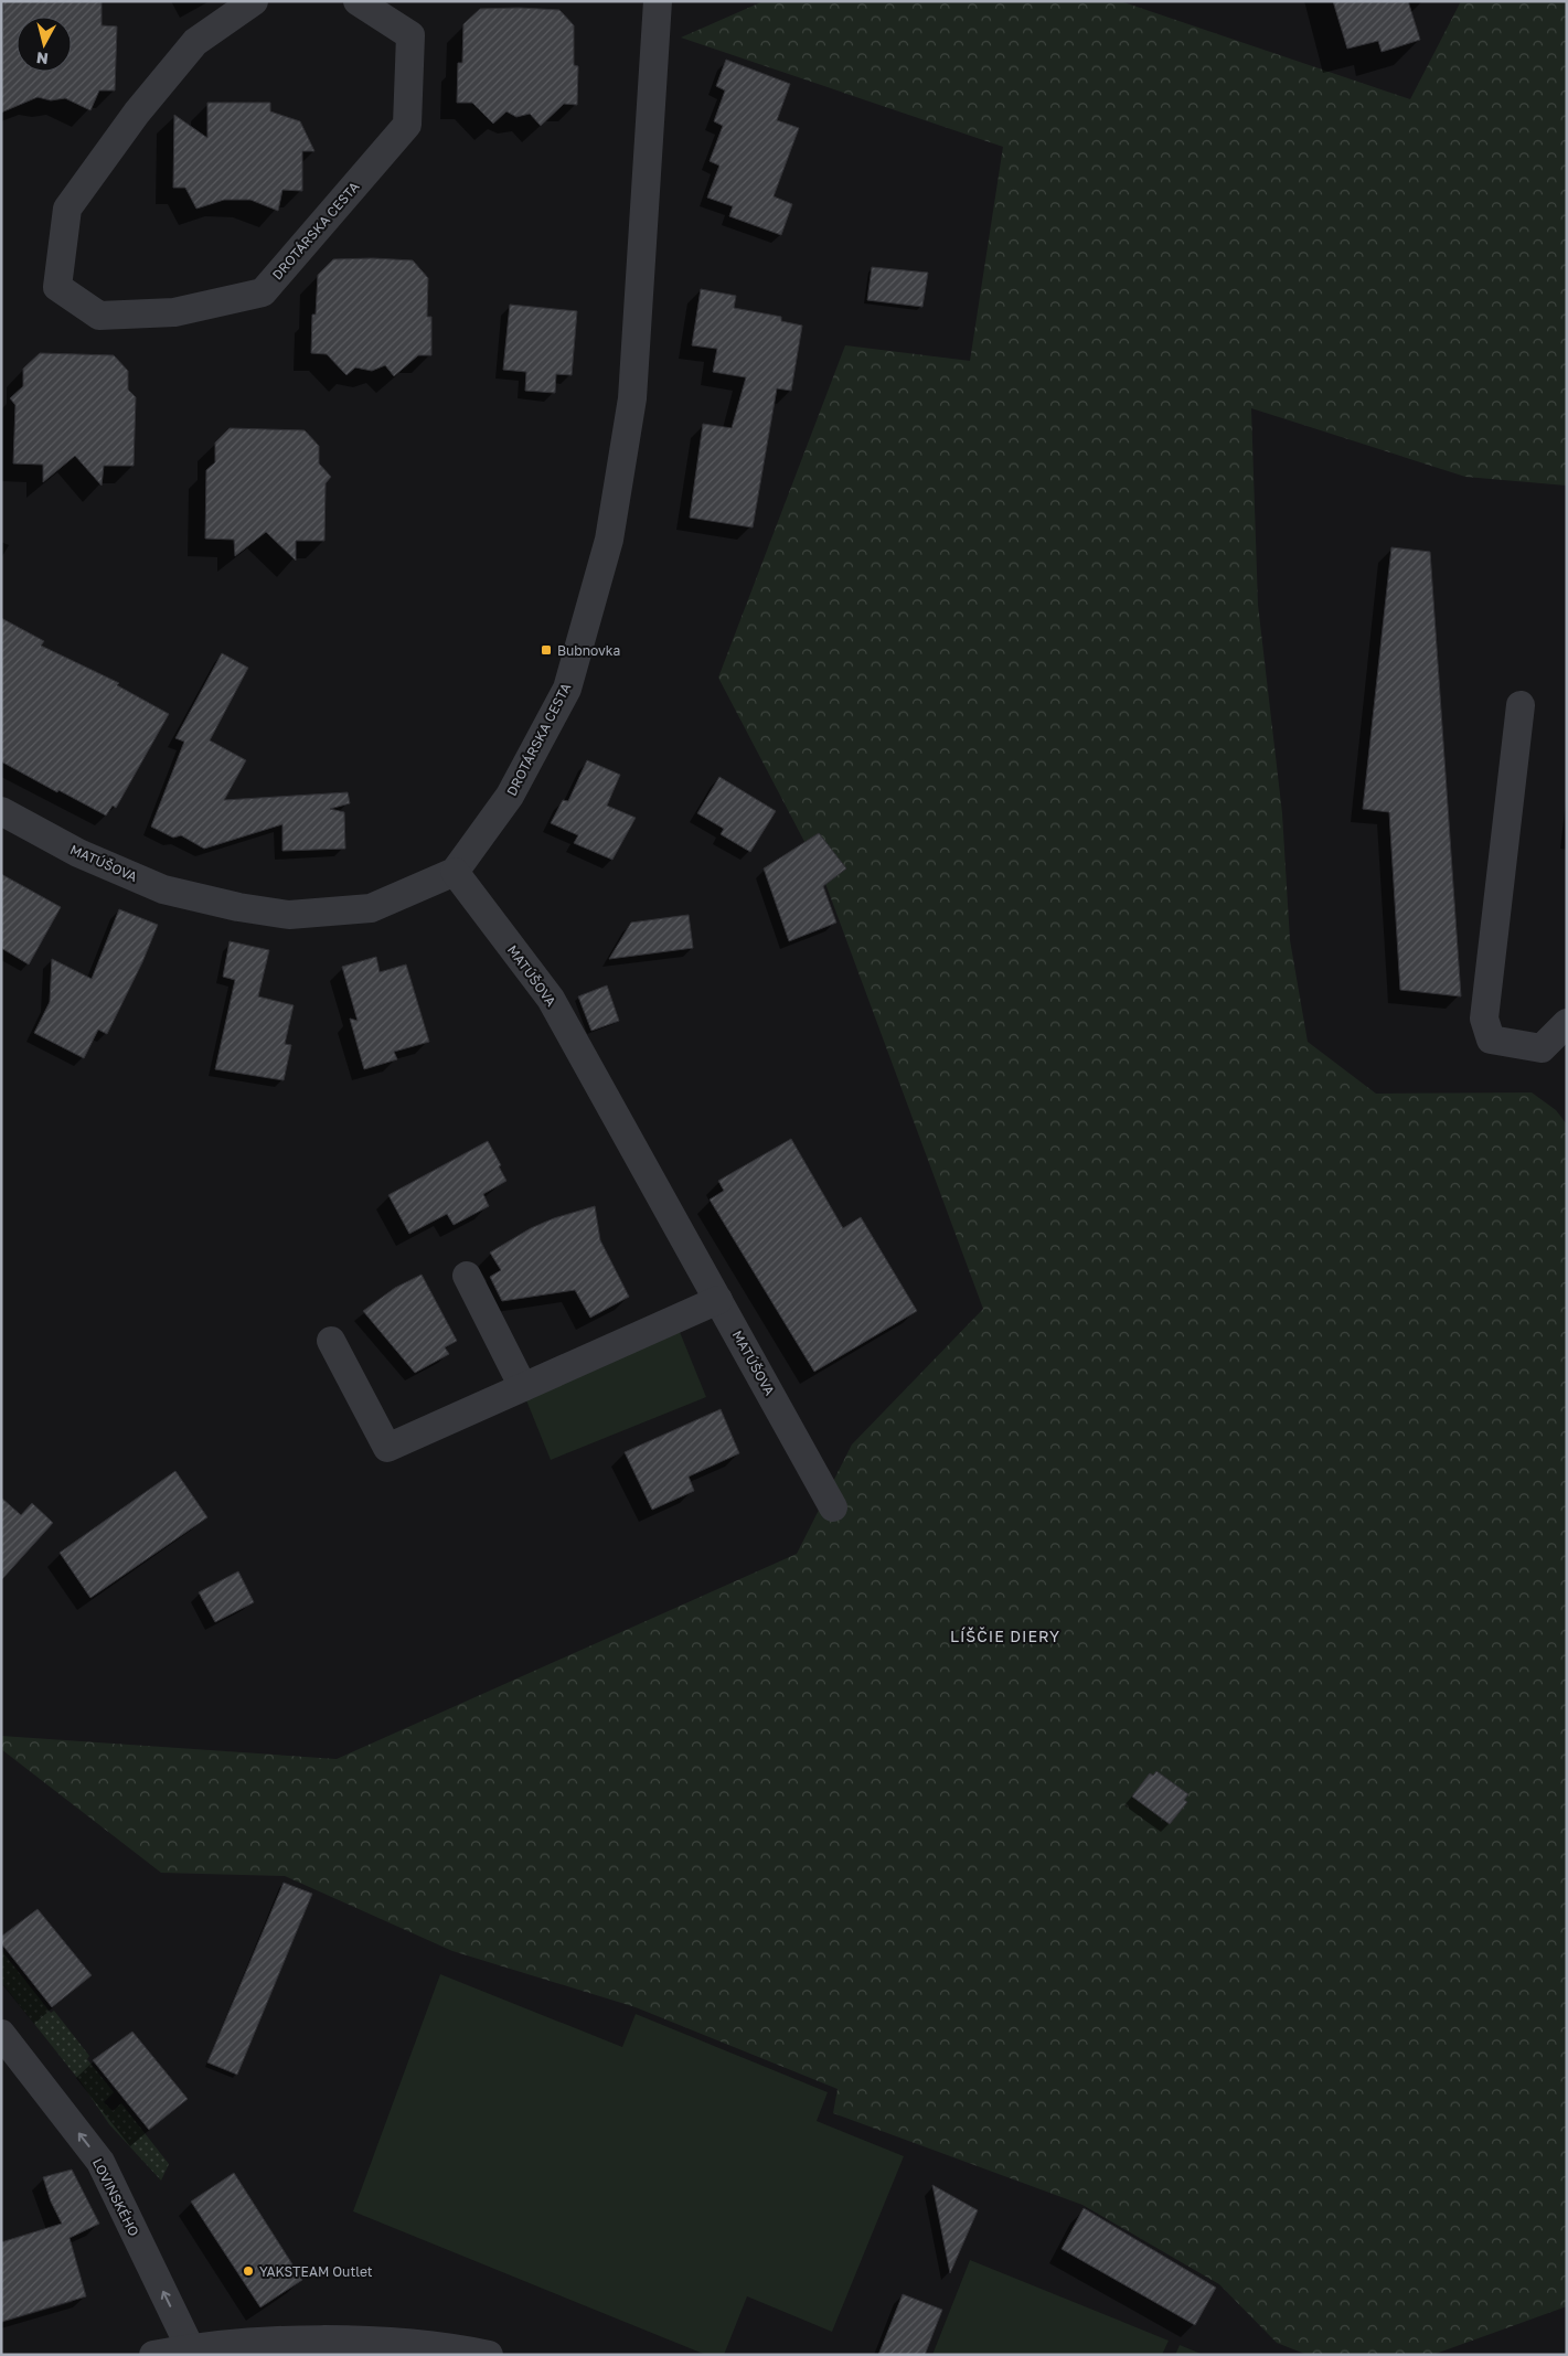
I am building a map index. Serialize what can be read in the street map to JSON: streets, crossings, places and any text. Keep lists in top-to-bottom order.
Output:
{
  "streets": {
    "street": ["DROTÁRSKA CESTA", "MATÚŠOVA", "LOVINSKÉHO"]
  },
  "crossings": [
    ["DROTÁRSKA CESTA", "MATÚŠOVA"]
  ],
  "one_way": ["LOVINSKÉHO"],
  "districts": ["LÍŠČIE DIERY"],
  "places": {
    "transit": ["Bubnovka"],
    "other": ["YAKSTEAM Outlet"]
  },
  "north": "bottom"
}
